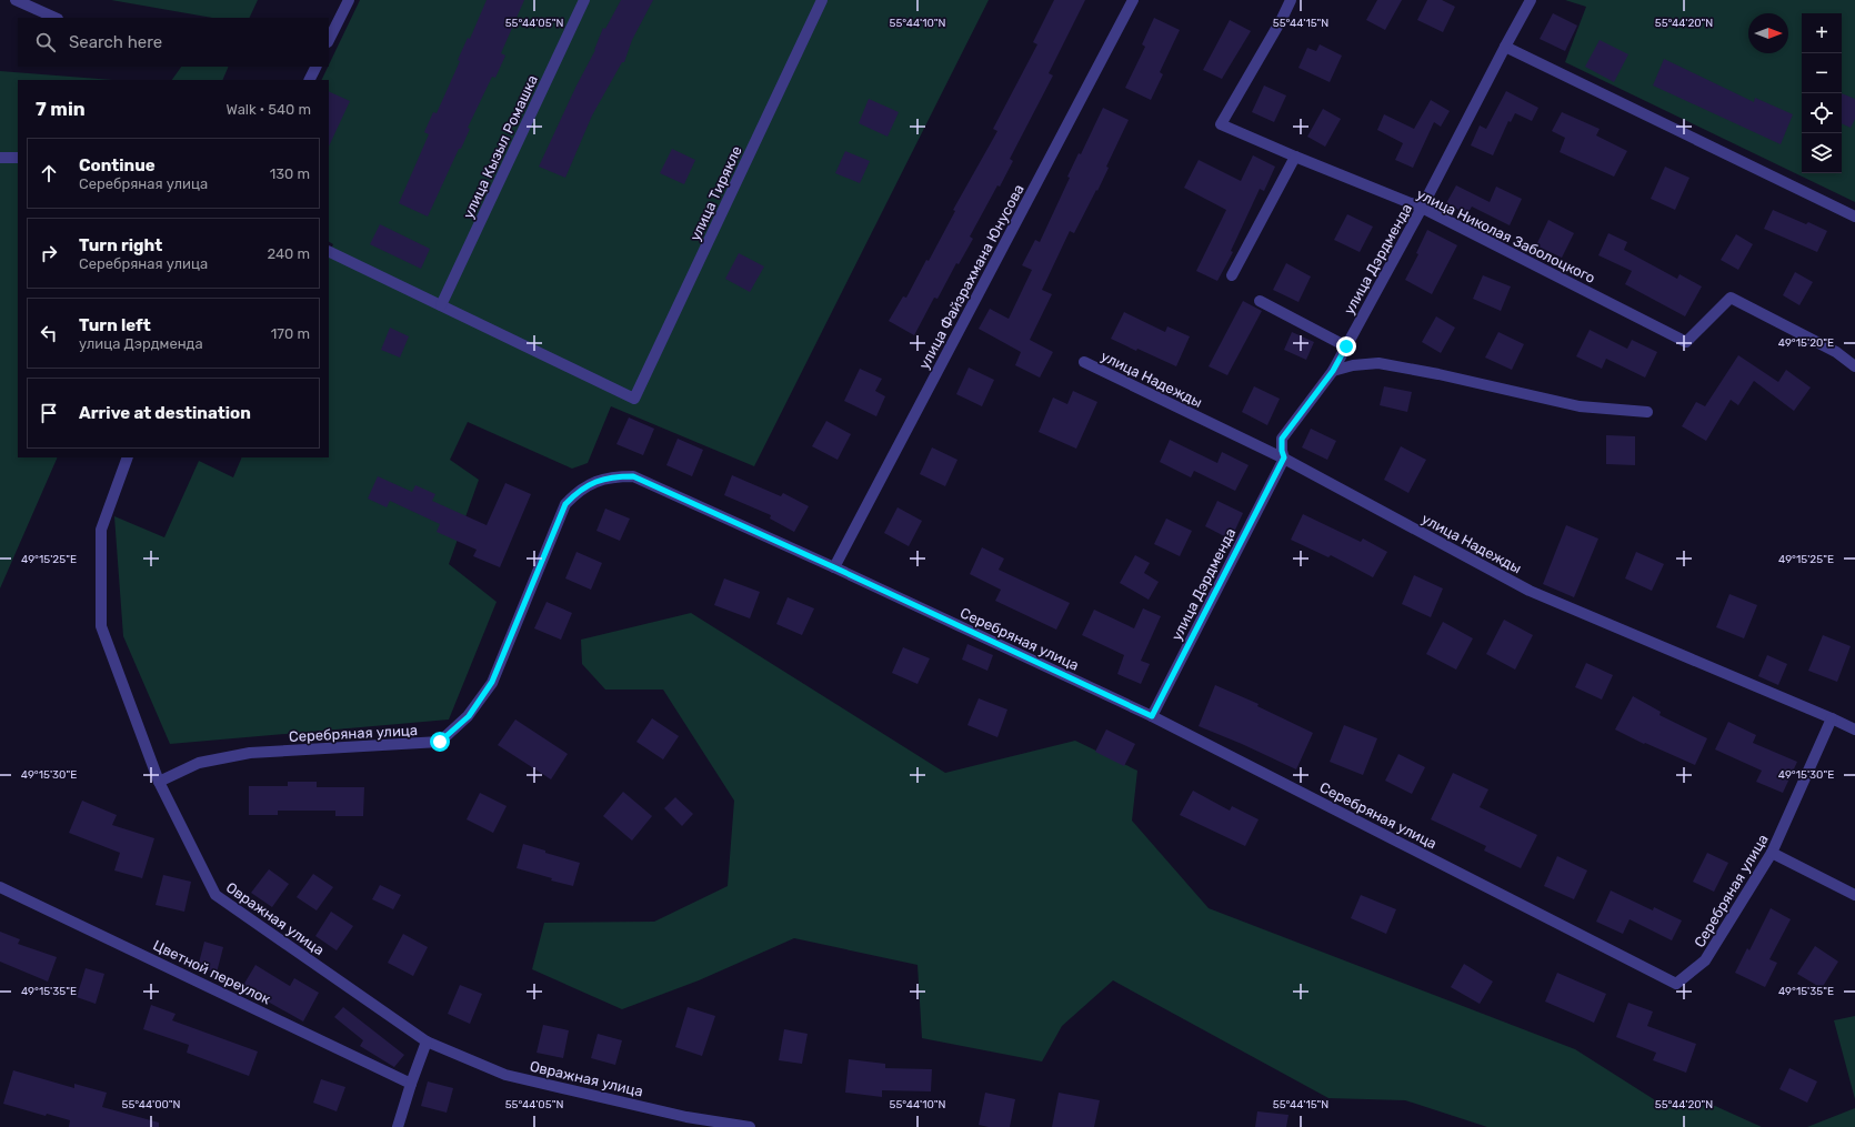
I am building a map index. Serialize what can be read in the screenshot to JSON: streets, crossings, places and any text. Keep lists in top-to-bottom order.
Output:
{
  "streets": {
    "street": [
      "улица Кызыл Ромашка",
      "улица Тирякле",
      "улица Николая Заболоцкого",
      "улица Дэрдменда",
      "улица Файзрахмана Юнусова",
      "улица Надежды",
      "Серебряная улица",
      "Овражная улица",
      "Цветной переулок"
    ]
  },
  "crossings": [
    ["улица Кызыл Ромашка", "улица Тирякле"],
    ["улица Николая Заболоцкого", "улица Дэрдменда"],
    ["улица Дэрдменда", "улица Надежды"],
    ["улица Дэрдменда", "Серебряная улица"],
    ["улица Файзрахмана Юнусова", "Серебряная улица"],
    ["улица Надежды", "Серебряная улица"],
    ["Серебряная улица", "Овражная улица"]
  ],
  "north": "right",
  "page": {
    "map_buttons": ["+", "−"],
    "search": "Search here",
    "heading": ["7 min", "Walk · 540 m"],
    "list": [
      ["Continue", "Серебряная улица", "130 m"],
      ["Turn right", "Серебряная улица", "240 m"],
      ["Turn left", "улица Дэрдменда", "170 m"],
      "Arrive at destination"
    ]
  },
  "coordinates": [
    "55°44'05\"N",
    "55°44'10\"N",
    "55°44'15\"N",
    "55°44'20\"N",
    "49°15'20\"E",
    "49°15'25\"E",
    "49°15'30\"E",
    "49°15'35\"E",
    "55°44'00\"N"
  ]
}
